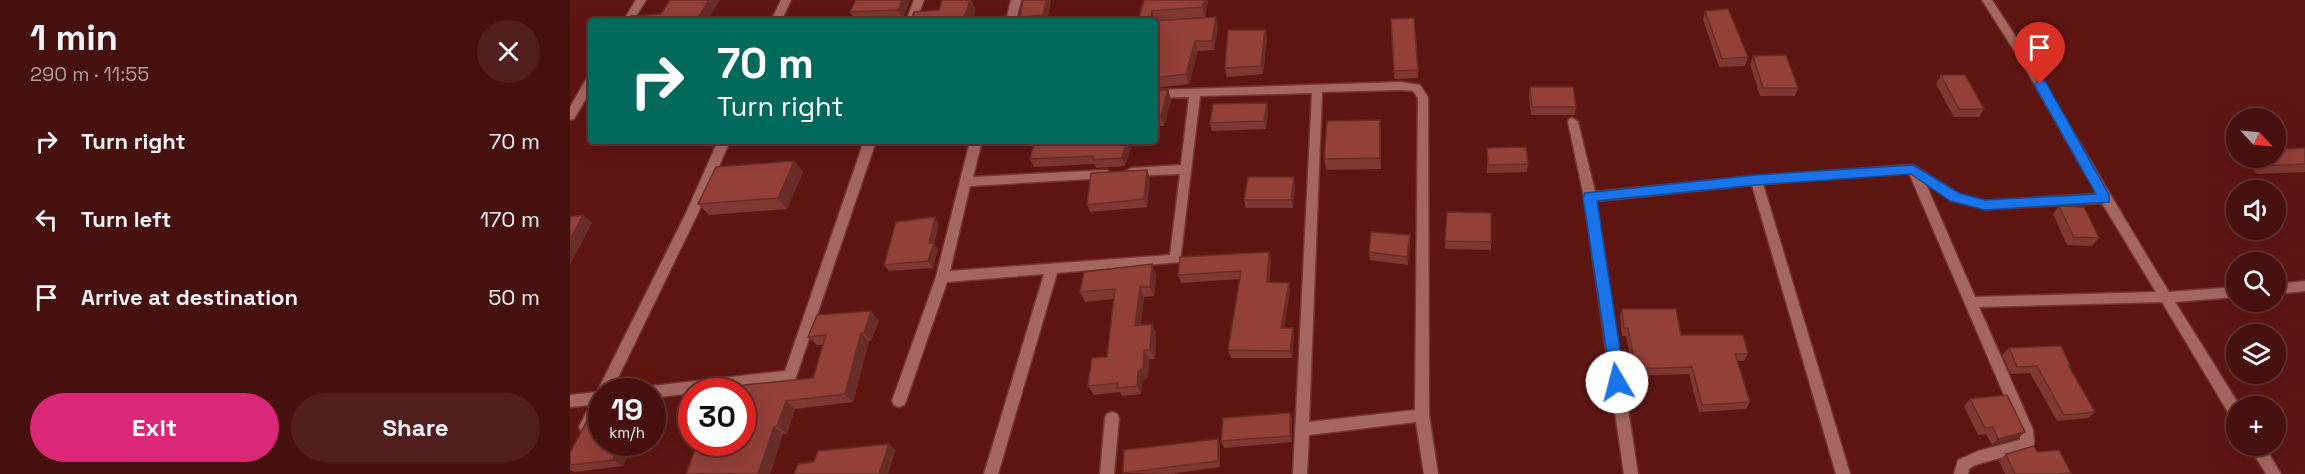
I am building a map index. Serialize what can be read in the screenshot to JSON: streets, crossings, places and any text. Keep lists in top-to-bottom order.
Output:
{
  "north": "bottom right",
  "page": {
    "heading": ["1 min", "290 m · 11:55"],
    "turn": ["70 m", "Turn right"],
    "list": [
      {
        "name": "Turn right",
        "value": "70 m"
      },
      {
        "name": "Turn left",
        "value": "170 m"
      },
      {
        "name": "Arrive at destination",
        "value": "50 m"
      }
    ],
    "map_buttons": "+",
    "speed": "19 km/h",
    "limit": "30",
    "buttons": ["Exit", "Share"]
  }
}
